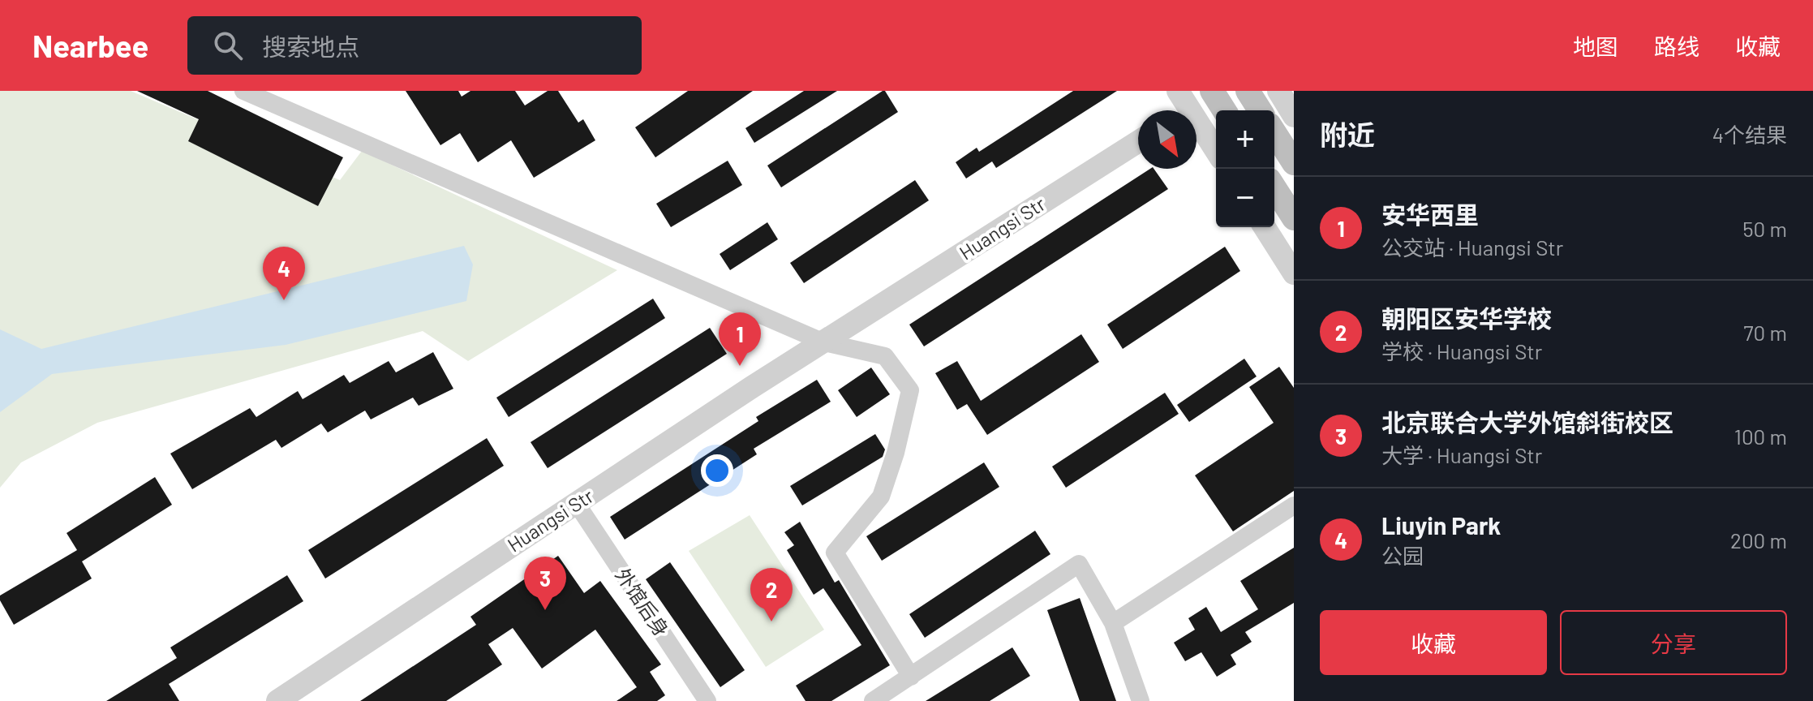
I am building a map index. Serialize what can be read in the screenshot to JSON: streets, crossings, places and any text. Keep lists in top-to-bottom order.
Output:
{
  "streets": {
    "street": ["Huangsi Str", "外馆后身"]
  },
  "crossings": [
    ["Huangsi Str", "外馆后身"]
  ],
  "north": "bottom right",
  "page": {
    "header": "Nearbee",
    "search": "搜索地点",
    "nav": ["地图", "路线", "收藏"],
    "heading": ["附近", "4个结果"],
    "map_buttons": ["+", "−"],
    "list": [
      {
        "mark": "1",
        "name": "安华西里",
        "note": "公交站 · Huangsi Str",
        "value": "50 m"
      },
      {
        "mark": "2",
        "name": "朝阳区安华学校",
        "note": "学校 · Huangsi Str",
        "value": "70 m"
      },
      {
        "mark": "3",
        "name": "北京联合大学外馆斜街校区",
        "note": "大学 · Huangsi Str",
        "value": "100 m"
      },
      {
        "mark": "4",
        "name": "Liuyin Park",
        "note": "公园",
        "value": "200 m"
      }
    ],
    "pins": [
      "4",
      "1",
      "3",
      "2"
    ],
    "buttons": ["收藏", "分享"]
  }
}
